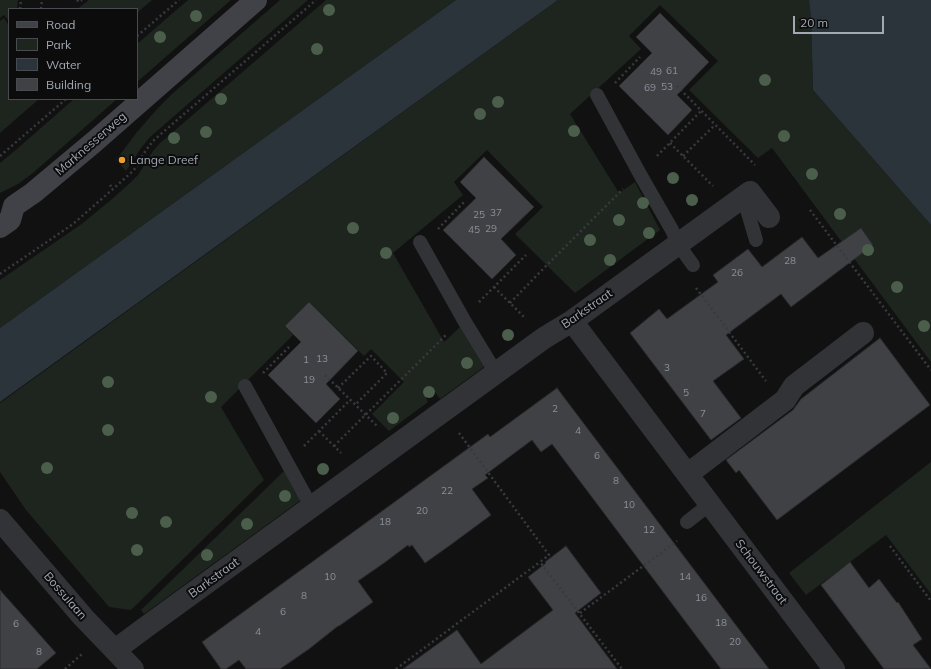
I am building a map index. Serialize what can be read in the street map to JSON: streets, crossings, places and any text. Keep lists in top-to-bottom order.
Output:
{
  "streets": {
    "main road": ["Marknesserweg"],
    "street": ["Barkstraat", "Schouwstraat", "Bossulaan"]
  },
  "crossings": [
    ["Barkstraat", "Schouwstraat"],
    ["Barkstraat", "Bossulaan"]
  ],
  "places": ["Lange Dreef"],
  "house_numbers": [
    "61",
    "49",
    "53",
    "69",
    "37",
    "25",
    "29",
    "45",
    "28",
    "26",
    "13",
    "1",
    "3",
    "19",
    "5",
    "2",
    "7",
    "4",
    "6",
    "8",
    "22",
    "10",
    "20",
    "18",
    "12",
    "10",
    "14",
    "8",
    "16",
    "6",
    "18",
    "6",
    "4",
    "20",
    "8"
  ],
  "legend": [
    "Road",
    "Park",
    "Water",
    "Building"
  ],
  "scale_bar": "20 m"
}
